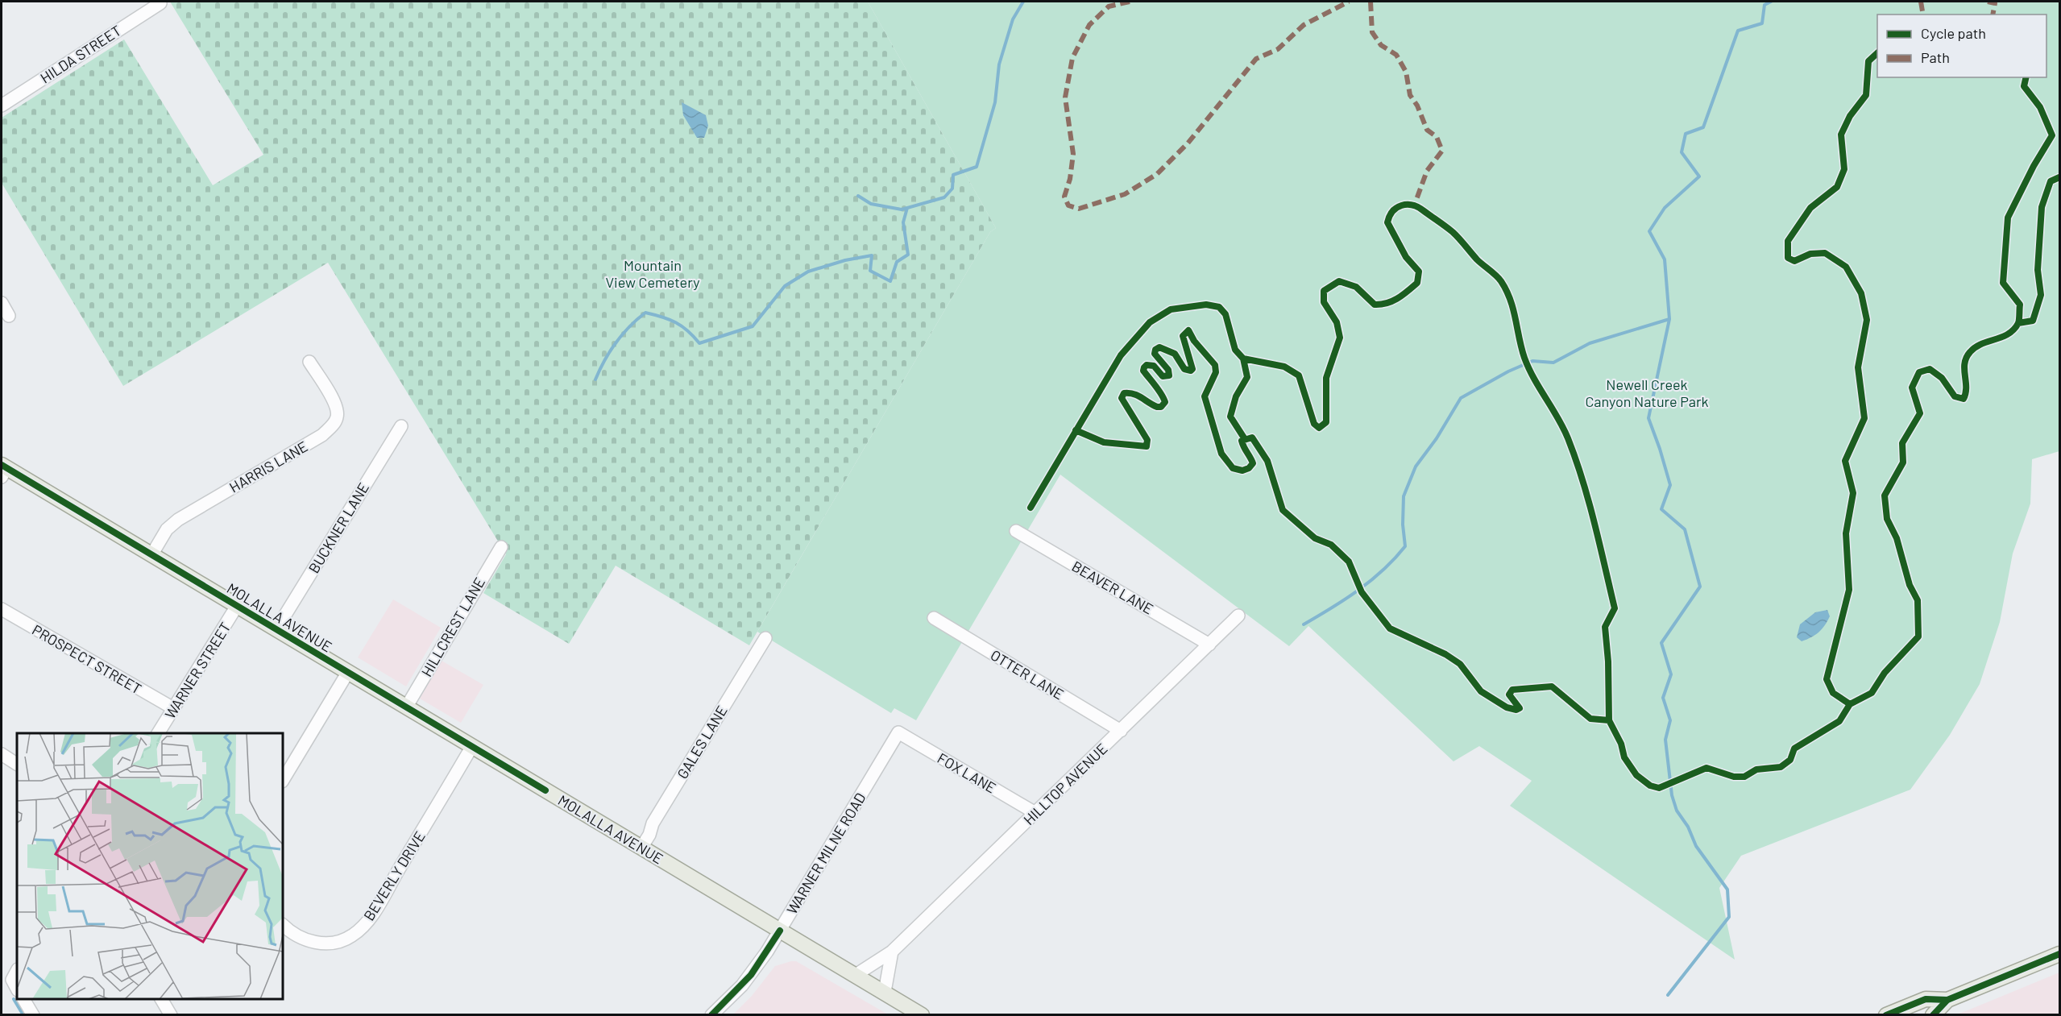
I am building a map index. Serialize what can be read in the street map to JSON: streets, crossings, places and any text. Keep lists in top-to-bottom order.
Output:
{
  "streets": {
    "main road": ["MOLALLA AVENUE"],
    "street": [
      "HILDA STREET",
      "HARRIS LANE",
      "BUCKNER LANE",
      "BEAVER LANE",
      "HILLCREST LANE",
      "PROSPECT STREET",
      "WARNER STREET",
      "OTTER LANE",
      "GALES LANE",
      "FOX LANE",
      "HILLTOP AVENUE",
      "WARNER MILNE ROAD",
      "BEVERLY DRIVE"
    ]
  },
  "crossings": [
    ["HARRIS LANE", "MOLALLA AVENUE"],
    ["BUCKNER LANE", "MOLALLA AVENUE"],
    ["BEAVER LANE", "HILLTOP AVENUE"],
    ["MOLALLA AVENUE", "HILLCREST LANE"],
    ["MOLALLA AVENUE", "WARNER STREET"],
    ["MOLALLA AVENUE", "GALES LANE"],
    ["MOLALLA AVENUE", "HILLTOP AVENUE"],
    ["MOLALLA AVENUE", "WARNER MILNE ROAD"],
    ["MOLALLA AVENUE", "BEVERLY DRIVE"],
    ["PROSPECT STREET", "WARNER STREET"],
    ["OTTER LANE", "HILLTOP AVENUE"],
    ["FOX LANE", "HILLTOP AVENUE"],
    ["FOX LANE", "WARNER MILNE ROAD"]
  ],
  "parks": ["Mountain View Cemetery", "Newell Creek Canyon Nature Park"],
  "legend": ["Cycle path", "Path"]
}
